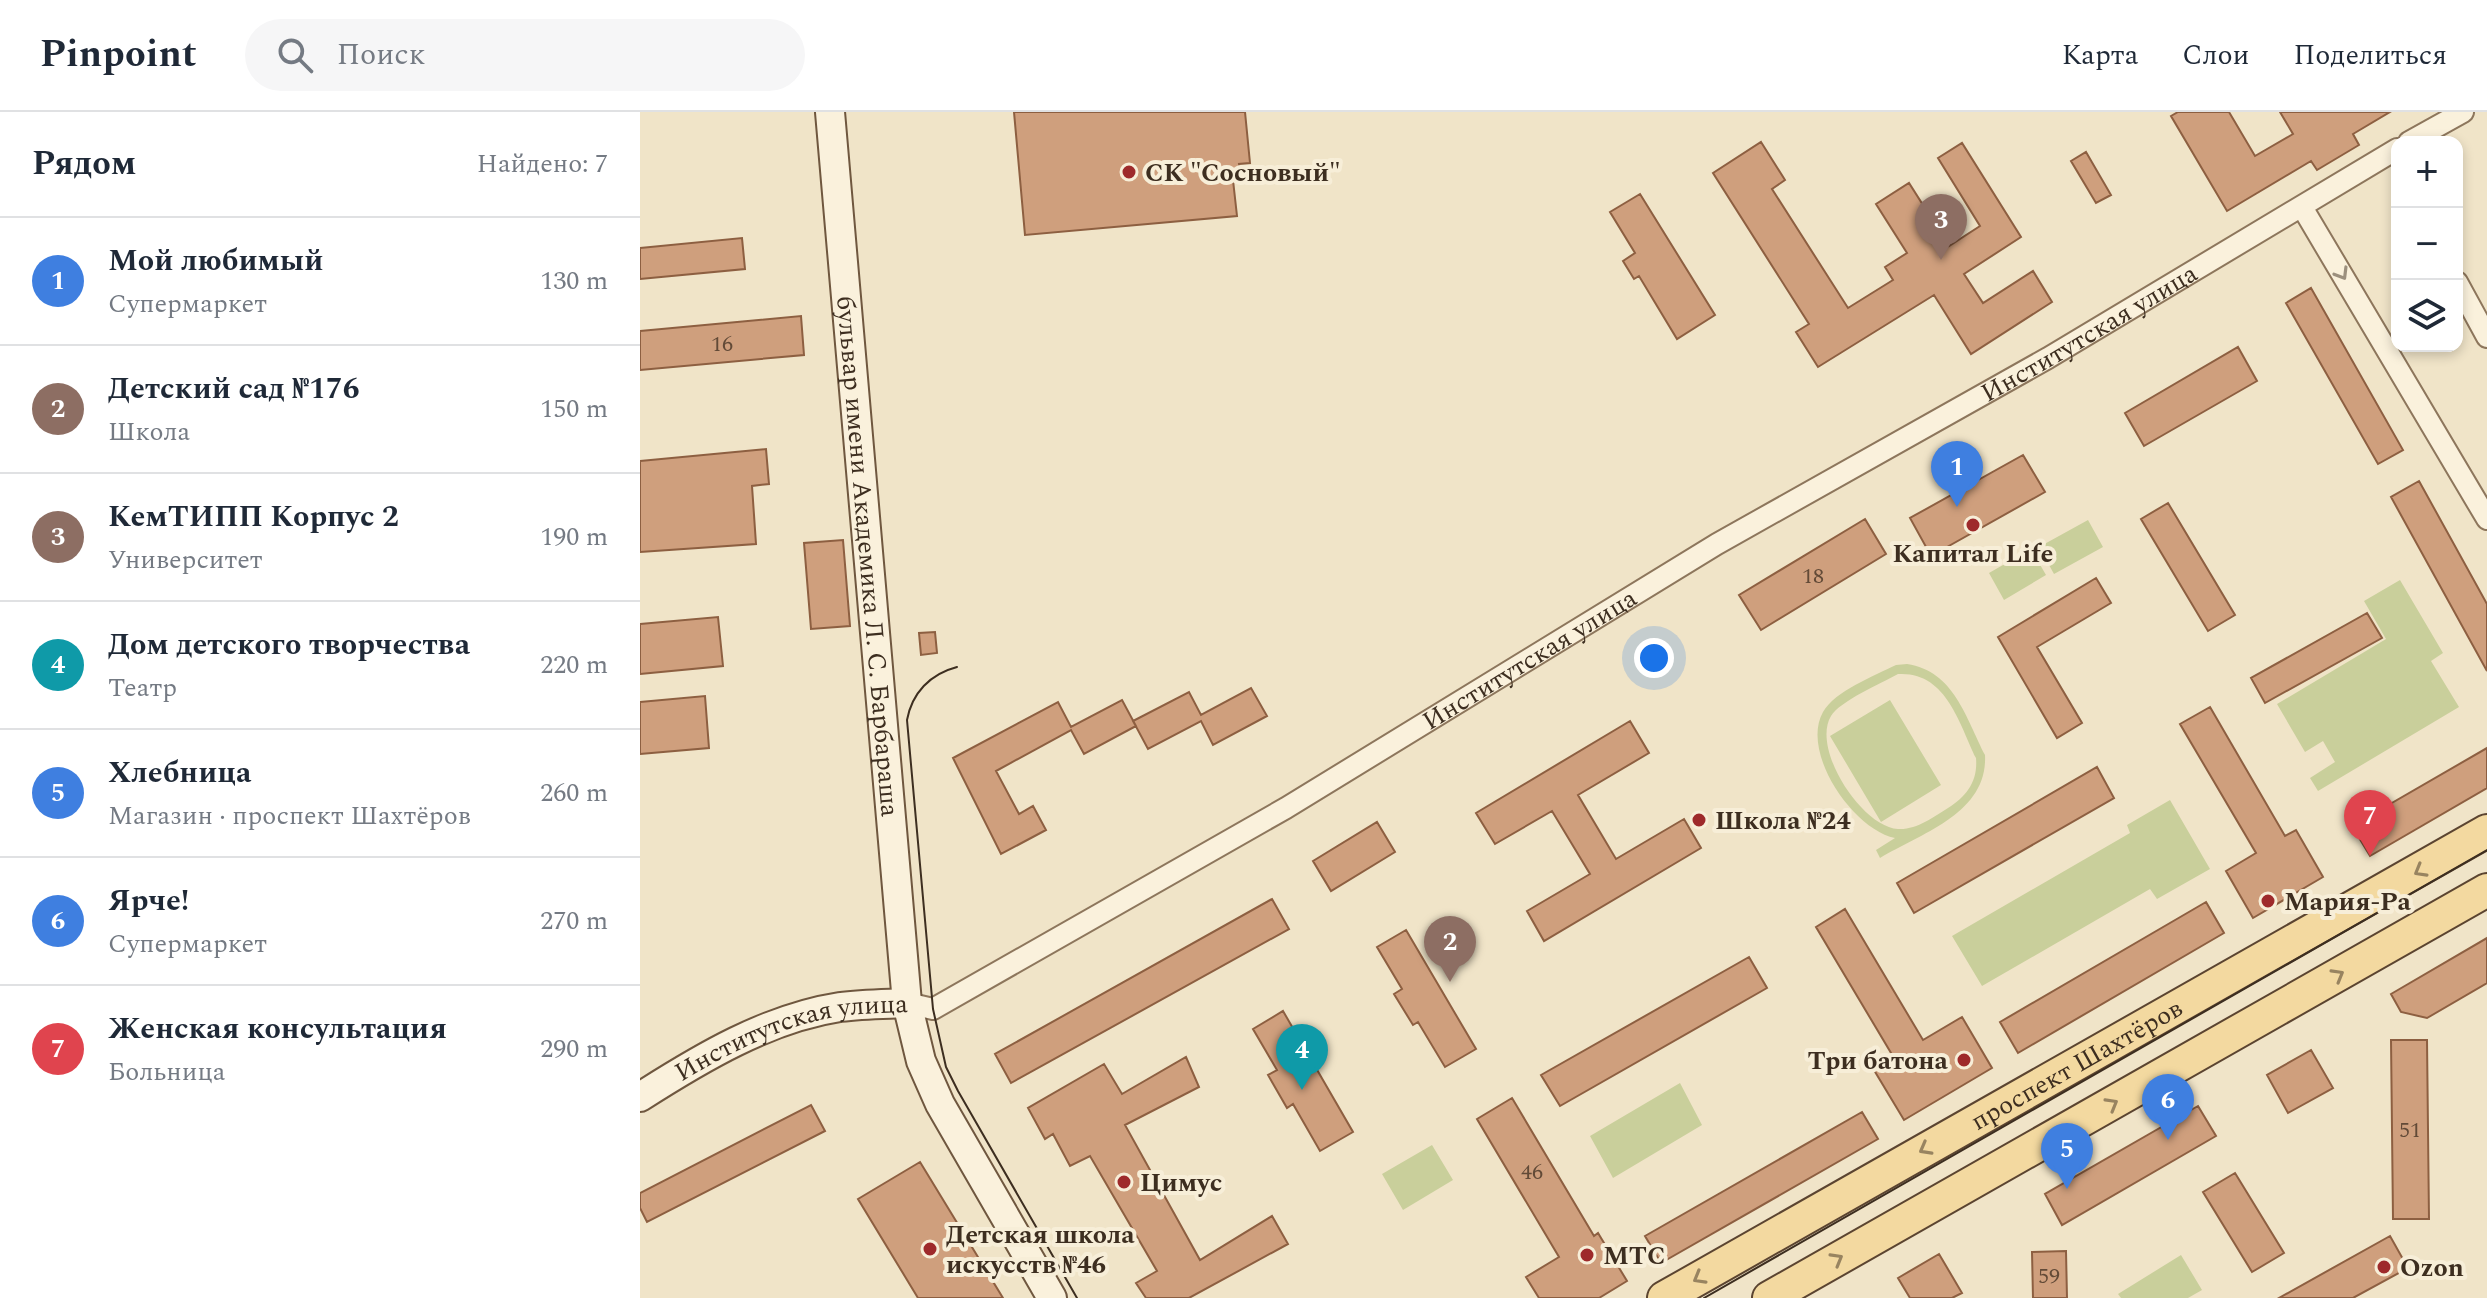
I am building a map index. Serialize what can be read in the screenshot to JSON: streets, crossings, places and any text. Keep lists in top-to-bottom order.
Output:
{
  "streets": {
    "main road": ["проспект Шахтёров"],
    "street": ["Институтская улица", "бульвар имени Академика Л. С. Барбараша"]
  },
  "crossings": [
    ["Институтская улица", "бульвар имени Академика Л. С. Барбараша"]
  ],
  "places": [
    "СК \"Сосновый\"",
    "Капитал Life",
    "Школа №24",
    "Мария-Ра",
    "Три батона",
    "Цимус",
    "Детская школа искусств №46",
    "МТС",
    "Ozon"
  ],
  "house_numbers": [
    "16",
    "18",
    "51",
    "46",
    "59"
  ],
  "page": {
    "header": "Pinpoint",
    "search": "Поиск",
    "nav": ["Карта", "Слои", "Поделиться"],
    "heading": ["Рядом", "Найдено: 7"],
    "map_buttons": ["+", "−"],
    "pins": [
      "3",
      "1",
      "7",
      "2",
      "4",
      "6",
      "5"
    ],
    "list": [
      {
        "mark": "1",
        "name": "Мой любимый",
        "note": "Супермаркет",
        "value": "130 m"
      },
      {
        "mark": "2",
        "name": "Детский сад №176",
        "note": "Школа",
        "value": "150 m"
      },
      {
        "mark": "3",
        "name": "КемТИПП Корпус 2",
        "note": "Университет",
        "value": "190 m"
      },
      {
        "mark": "4",
        "name": "Дом детского творчества",
        "note": "Театр",
        "value": "220 m"
      },
      {
        "mark": "5",
        "name": "Хлебница",
        "note": "Магазин · проспект Шахтёров",
        "value": "260 m"
      },
      {
        "mark": "6",
        "name": "Ярче!",
        "note": "Супермаркет",
        "value": "270 m"
      },
      {
        "mark": "7",
        "name": "Женская консультация",
        "note": "Больница",
        "value": "290 m"
      }
    ]
  }
}
